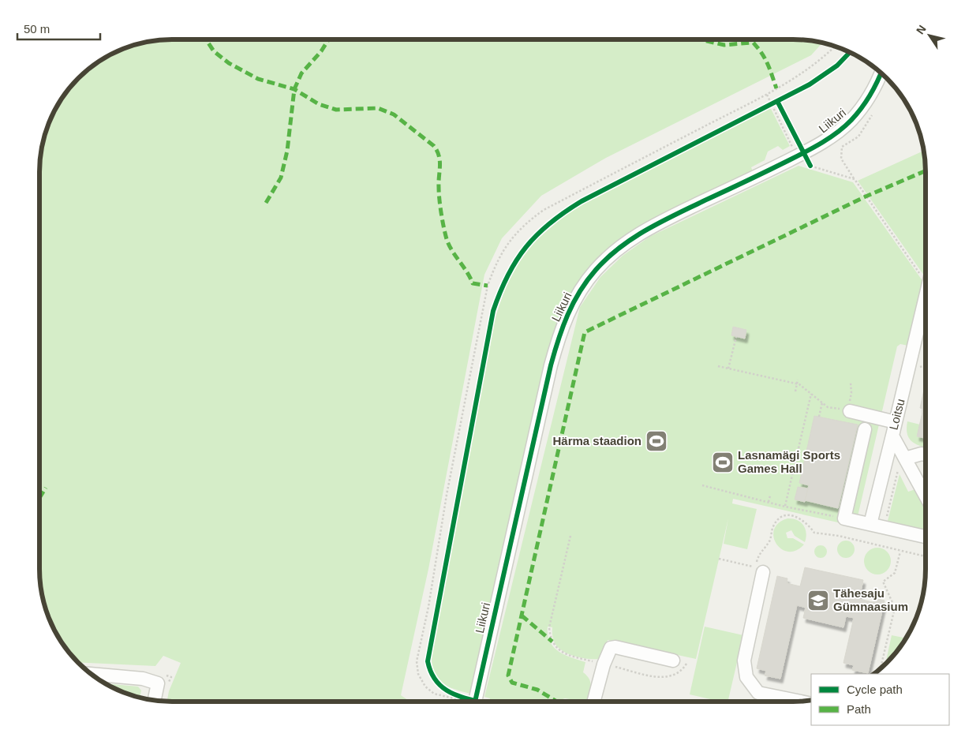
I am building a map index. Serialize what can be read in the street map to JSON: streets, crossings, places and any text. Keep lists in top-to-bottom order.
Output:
{
  "streets": {
    "street": ["Liikuri", "Loitsu"]
  },
  "places": {
    "sports": ["Härma staadion", "Lasnamägi Sports Games Hall"],
    "school or university": ["Tähesaju Gümnaasium"]
  },
  "legend": ["Cycle path", "Path"],
  "scale_bar": "50 m",
  "north": "top left"
}
